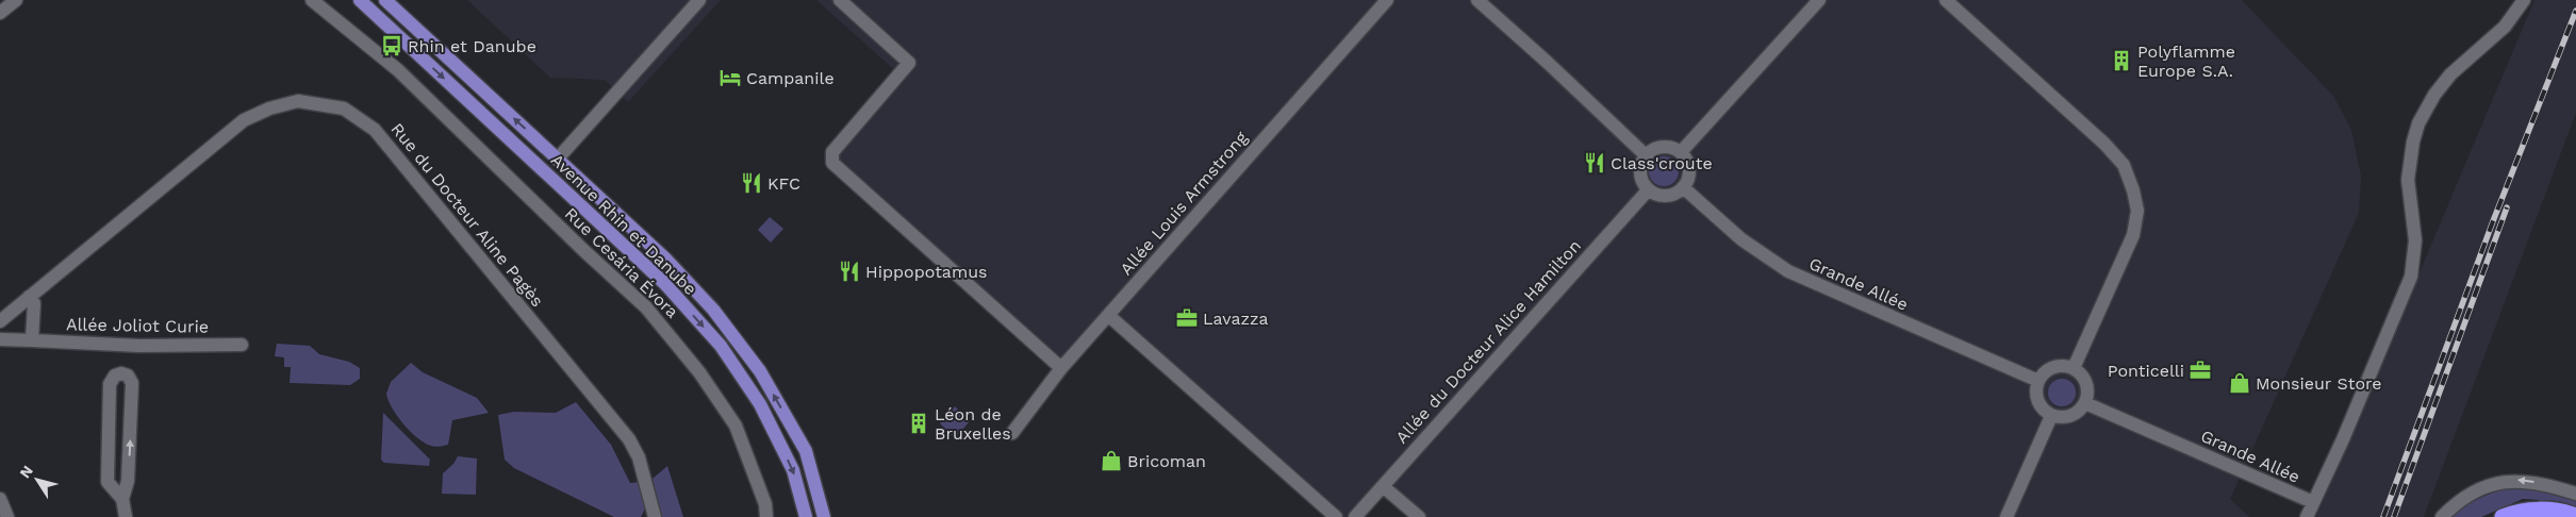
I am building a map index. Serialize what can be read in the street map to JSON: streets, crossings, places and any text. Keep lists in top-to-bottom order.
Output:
{
  "streets": {
    "main road": ["Avenue Rhin et Danube"],
    "street": [
      "Allée Louis Armstrong",
      "Rue du Docteur Aline Pagès",
      "Rue Cesária Évora",
      "Grande Allée",
      "Allée Joliot Curie",
      "Allée du Docteur Alice Hamilton"
    ]
  },
  "crossings": [
    ["Grande Allée", "Allée du Docteur Alice Hamilton"]
  ],
  "places": {
    "bus stop": ["Rhin et Danube"],
    "building": ["Polyflamme Europe S.A.", "Léon de Bruxelles"],
    "hotel": ["Campanile"],
    "restaurant": ["Class'croute", "KFC", "Hippopotamus"],
    "office": ["Lavazza", "Ponticelli"],
    "shop": ["Monsieur Store", "Bricoman"]
  },
  "north": "top left"
}
